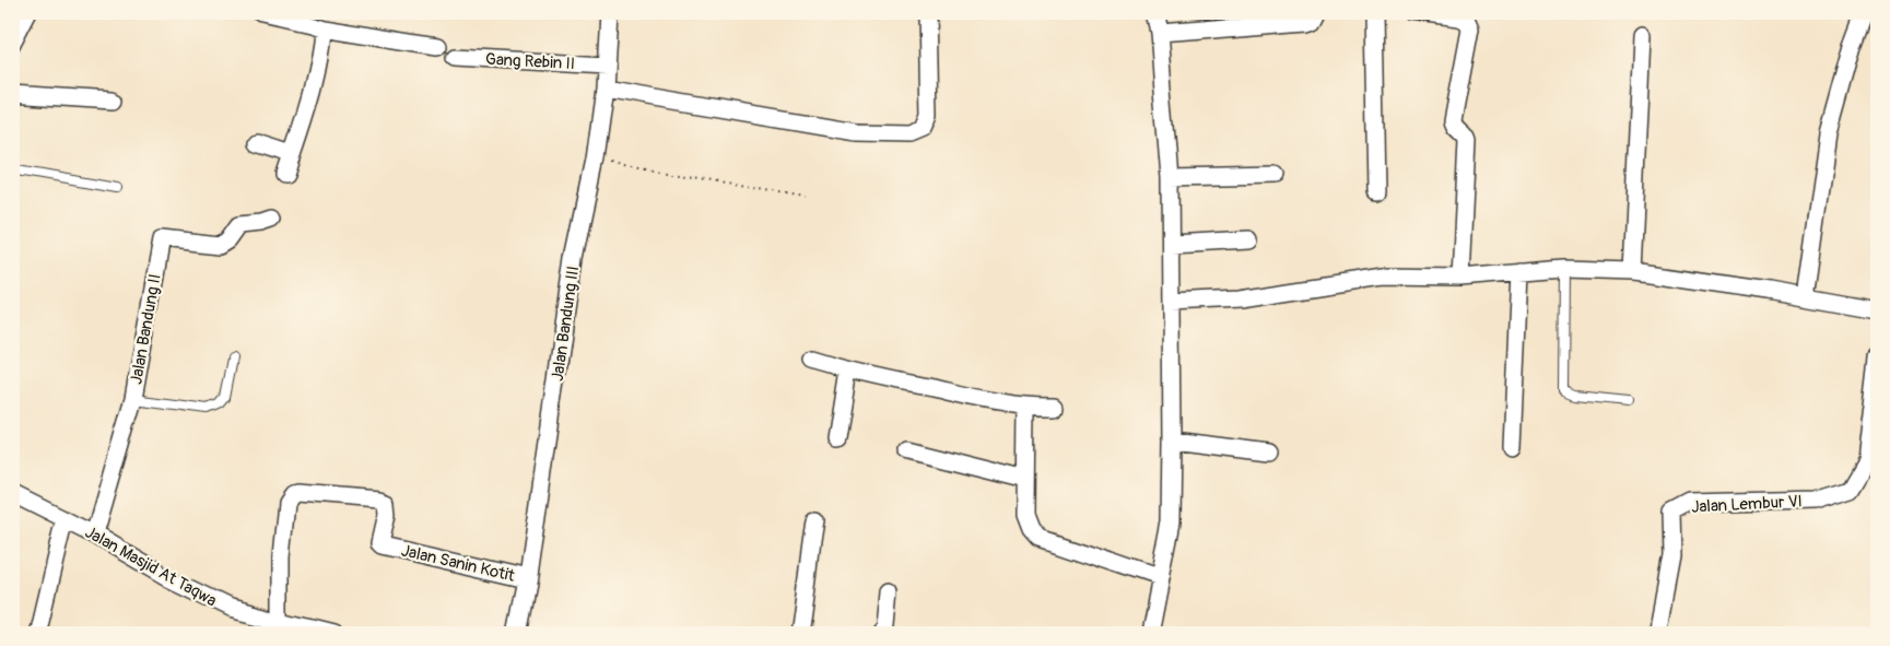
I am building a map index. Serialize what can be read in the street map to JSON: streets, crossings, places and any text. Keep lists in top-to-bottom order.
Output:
{
  "streets": {
    "street": [
      "Gang Rebin II",
      "Jalan Bandung III",
      "Jalan Bandung II",
      "Jalan Lembur VI",
      "Jalan Sanin Kotit",
      "Jalan Masjid At Taqwa"
    ]
  },
  "crossings": [
    ["Gang Rebin II", "Jalan Bandung III"],
    ["Jalan Bandung III", "Jalan Sanin Kotit"],
    ["Jalan Bandung II", "Jalan Masjid At Taqwa"],
    ["Jalan Sanin Kotit", "Jalan Masjid At Taqwa"]
  ]
}
